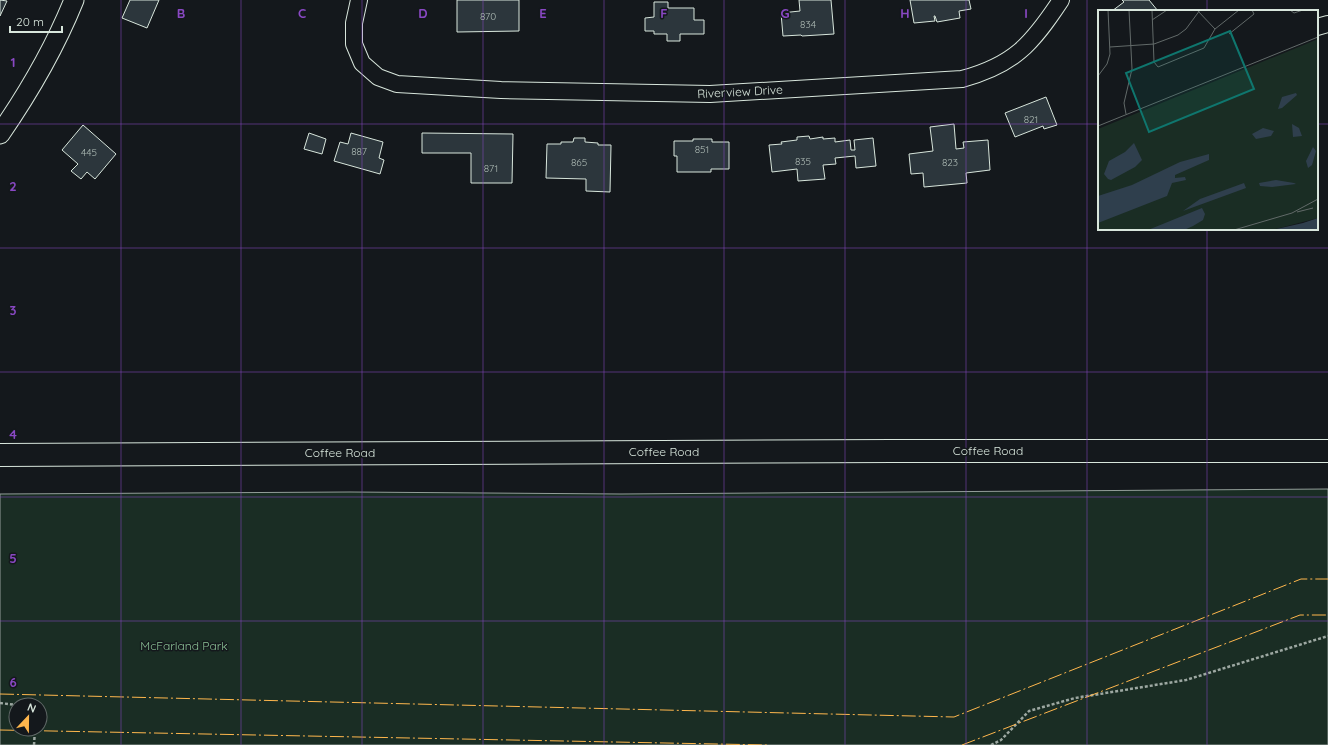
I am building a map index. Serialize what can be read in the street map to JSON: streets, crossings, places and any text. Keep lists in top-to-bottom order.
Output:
{
  "streets": {
    "main road": ["Coffee Road"],
    "street": ["Riverview Drive"]
  },
  "parks": ["McFarland Park"],
  "house_numbers": [
    "870",
    "834",
    "821",
    "851",
    "887",
    "445",
    "835",
    "865",
    "823",
    "871"
  ],
  "scale_bar": "20 m",
  "north": "top",
  "grid": {
    "columns": [
      "B",
      "C",
      "D",
      "E",
      "F",
      "G",
      "H",
      "I"
    ],
    "rows": [
      "1",
      "2",
      "3",
      "4",
      "5",
      "6"
    ]
  }
}
